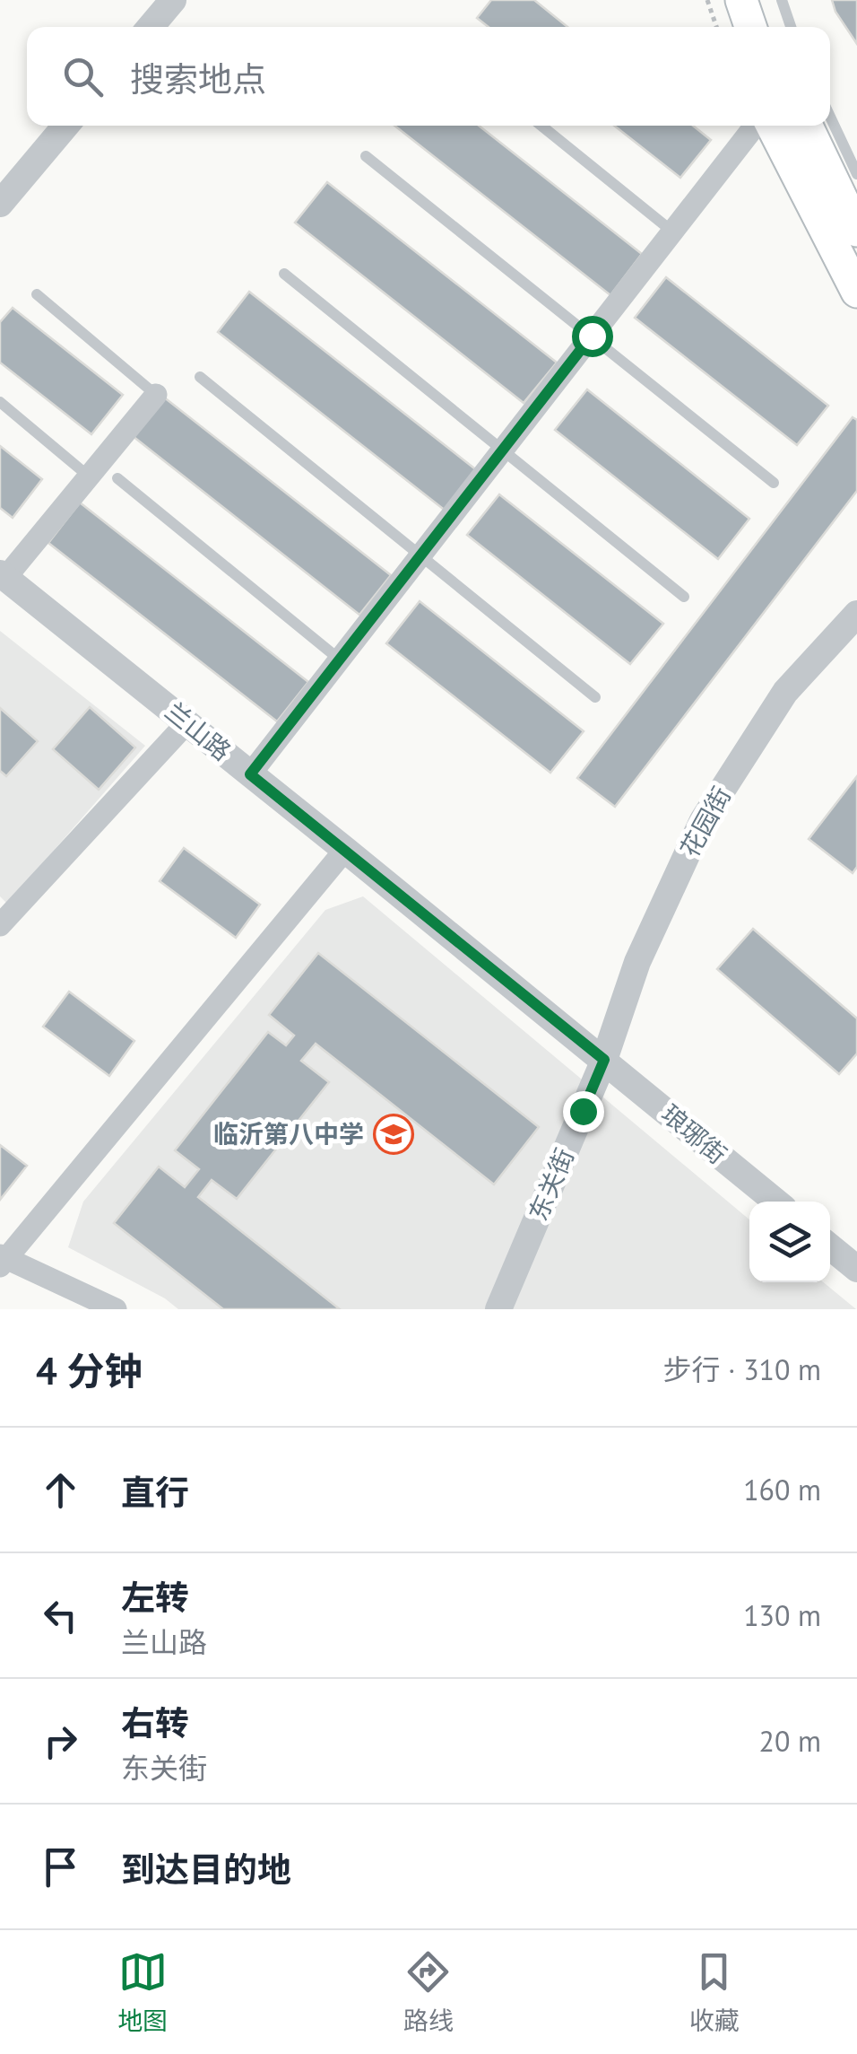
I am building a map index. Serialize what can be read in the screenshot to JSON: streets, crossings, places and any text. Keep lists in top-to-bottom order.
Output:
{
  "streets": {
    "street": [
      "兰山路",
      "花园街",
      "琅琊街",
      "东关街"
    ]
  },
  "crossings": [
    ["兰山路", "花园街"],
    ["兰山路", "琅琊街"],
    ["兰山路", "东关街"],
    ["花园街", "琅琊街"],
    ["花园街", "东关街"],
    ["琅琊街", "东关街"]
  ],
  "places": {
    "school or university": ["临沂第八中学"]
  },
  "page": {
    "search": "搜索地点",
    "heading": ["4 分钟", "步行 · 310 m"],
    "list": [
      ["直行", "160 m"],
      ["左转", "兰山路", "130 m"],
      ["右转", "东关街", "20 m"],
      "到达目的地"
    ],
    "nav": ["地图", "路线", "收藏"]
  }
}
